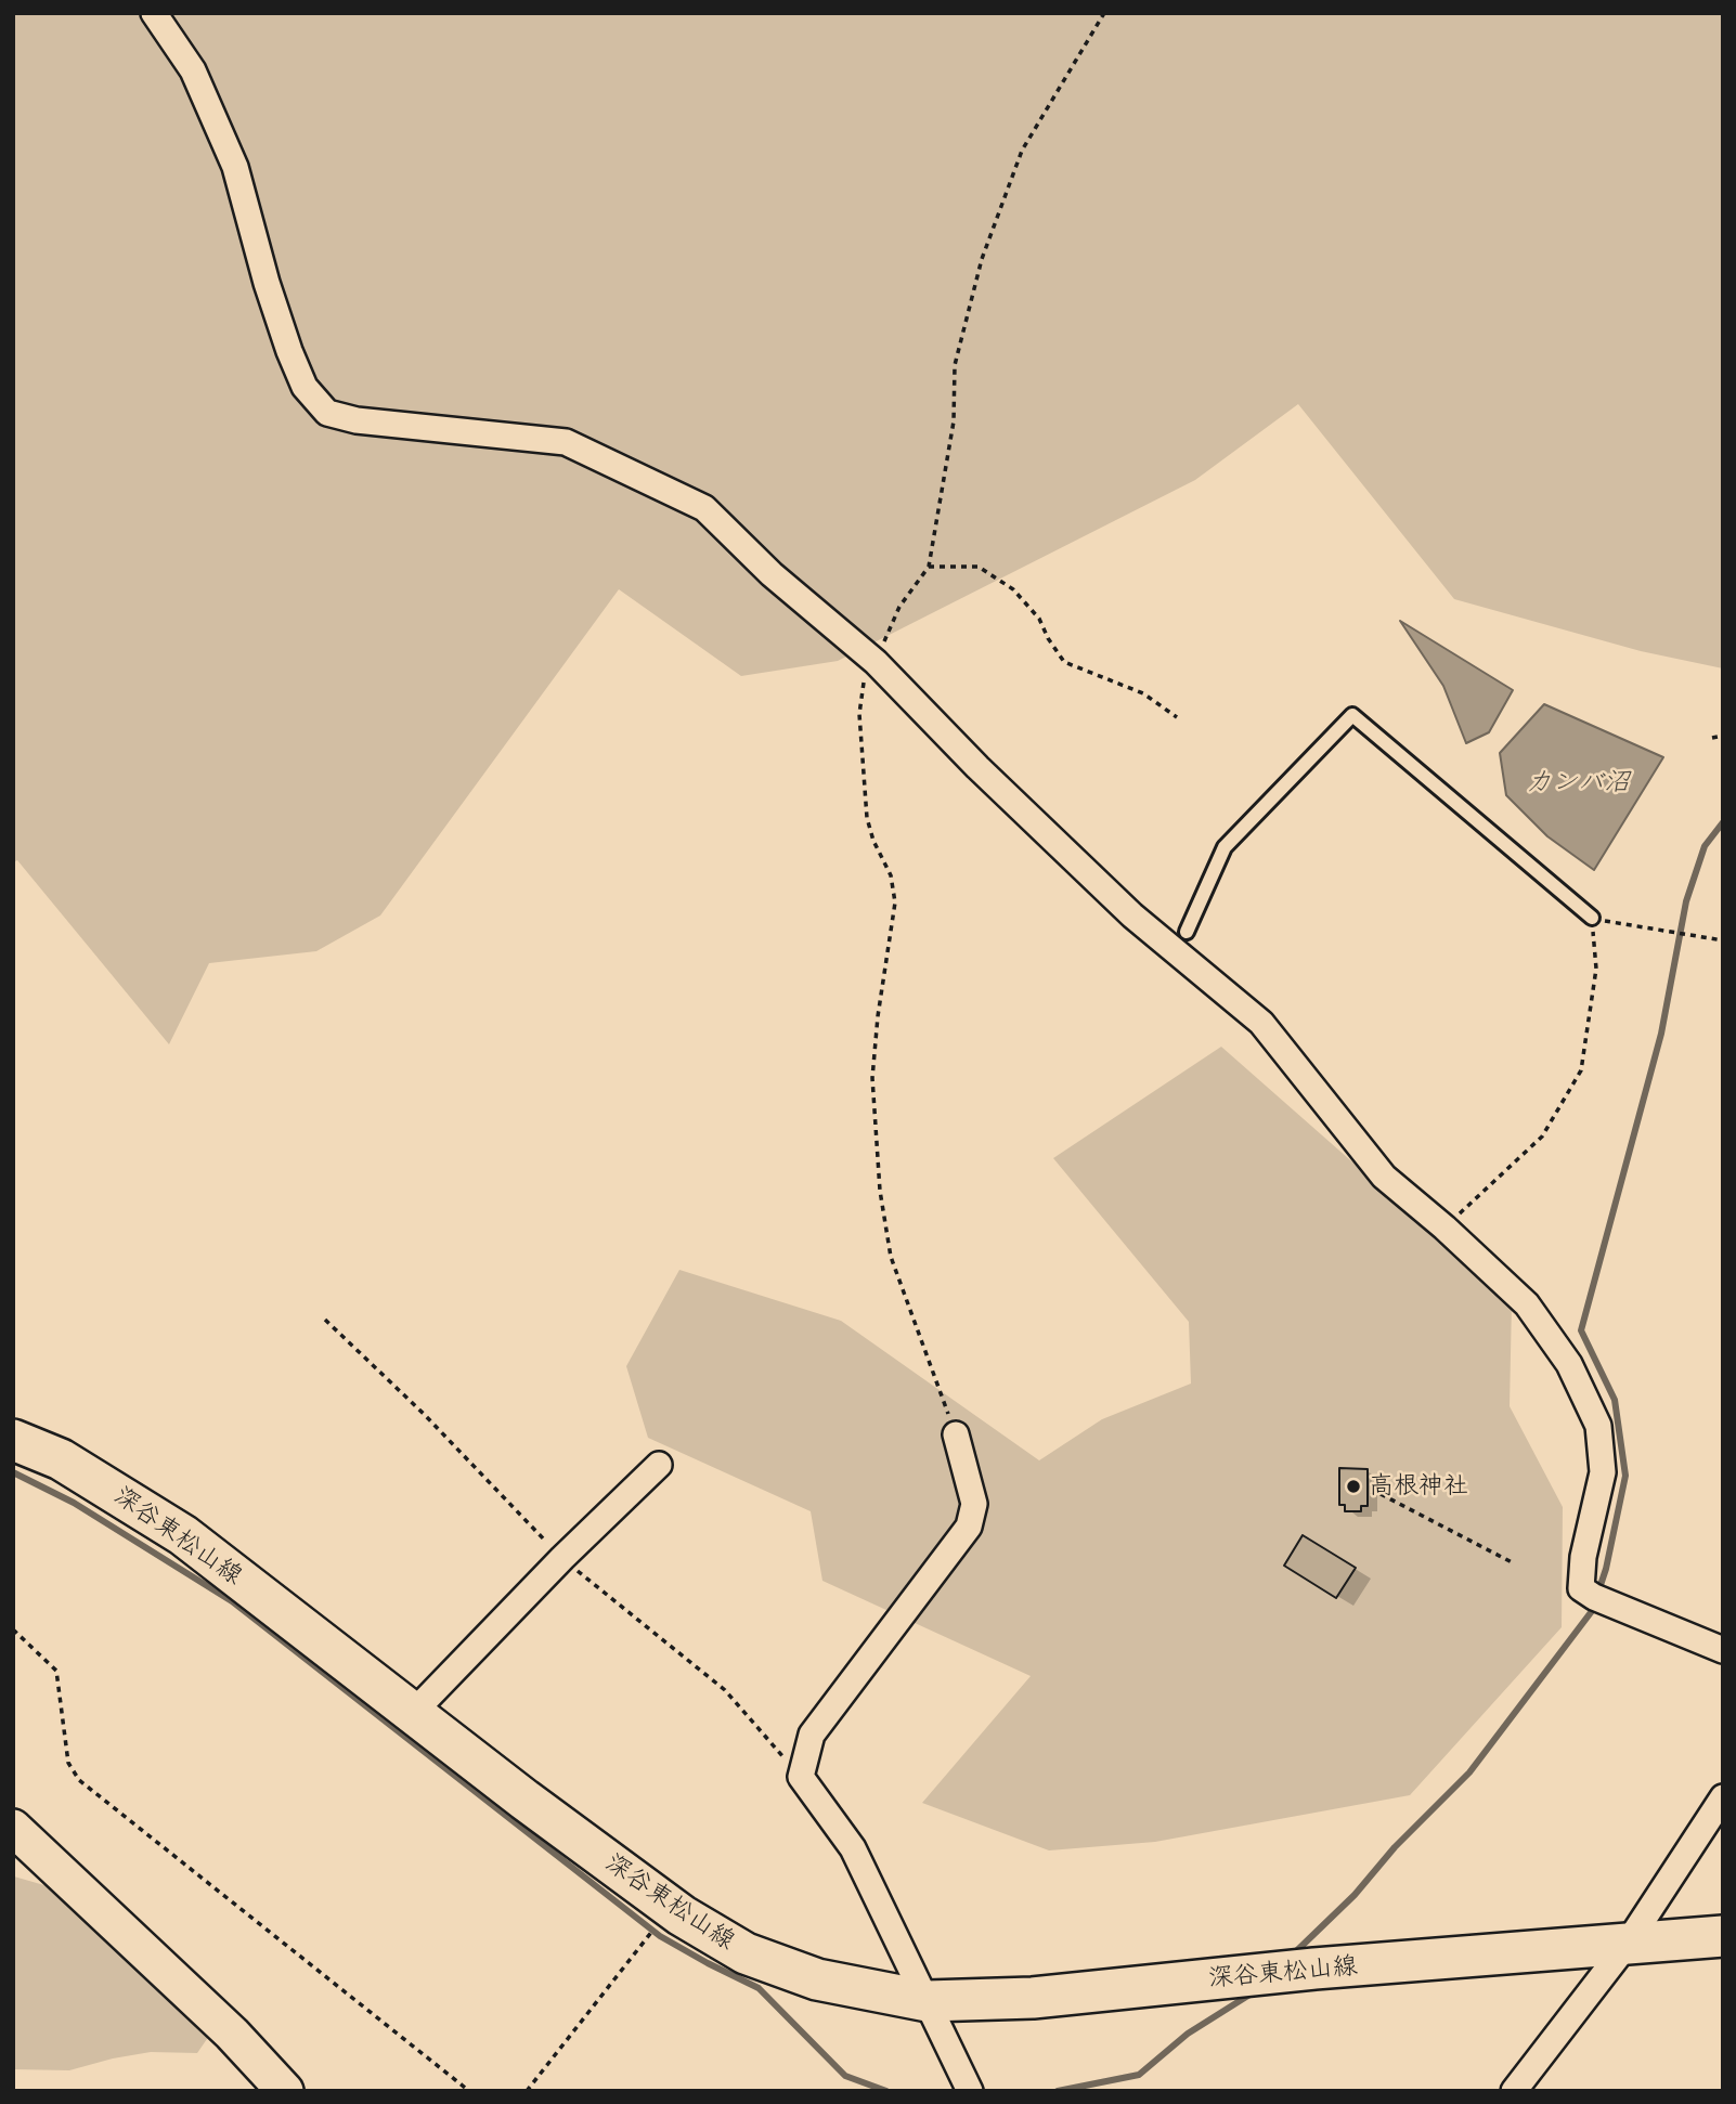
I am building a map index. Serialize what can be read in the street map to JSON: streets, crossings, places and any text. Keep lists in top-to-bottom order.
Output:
{
  "streets": {
    "main road": ["深谷東松山線"]
  },
  "water": ["カンバ沼"],
  "places": ["高根神社"]
}
